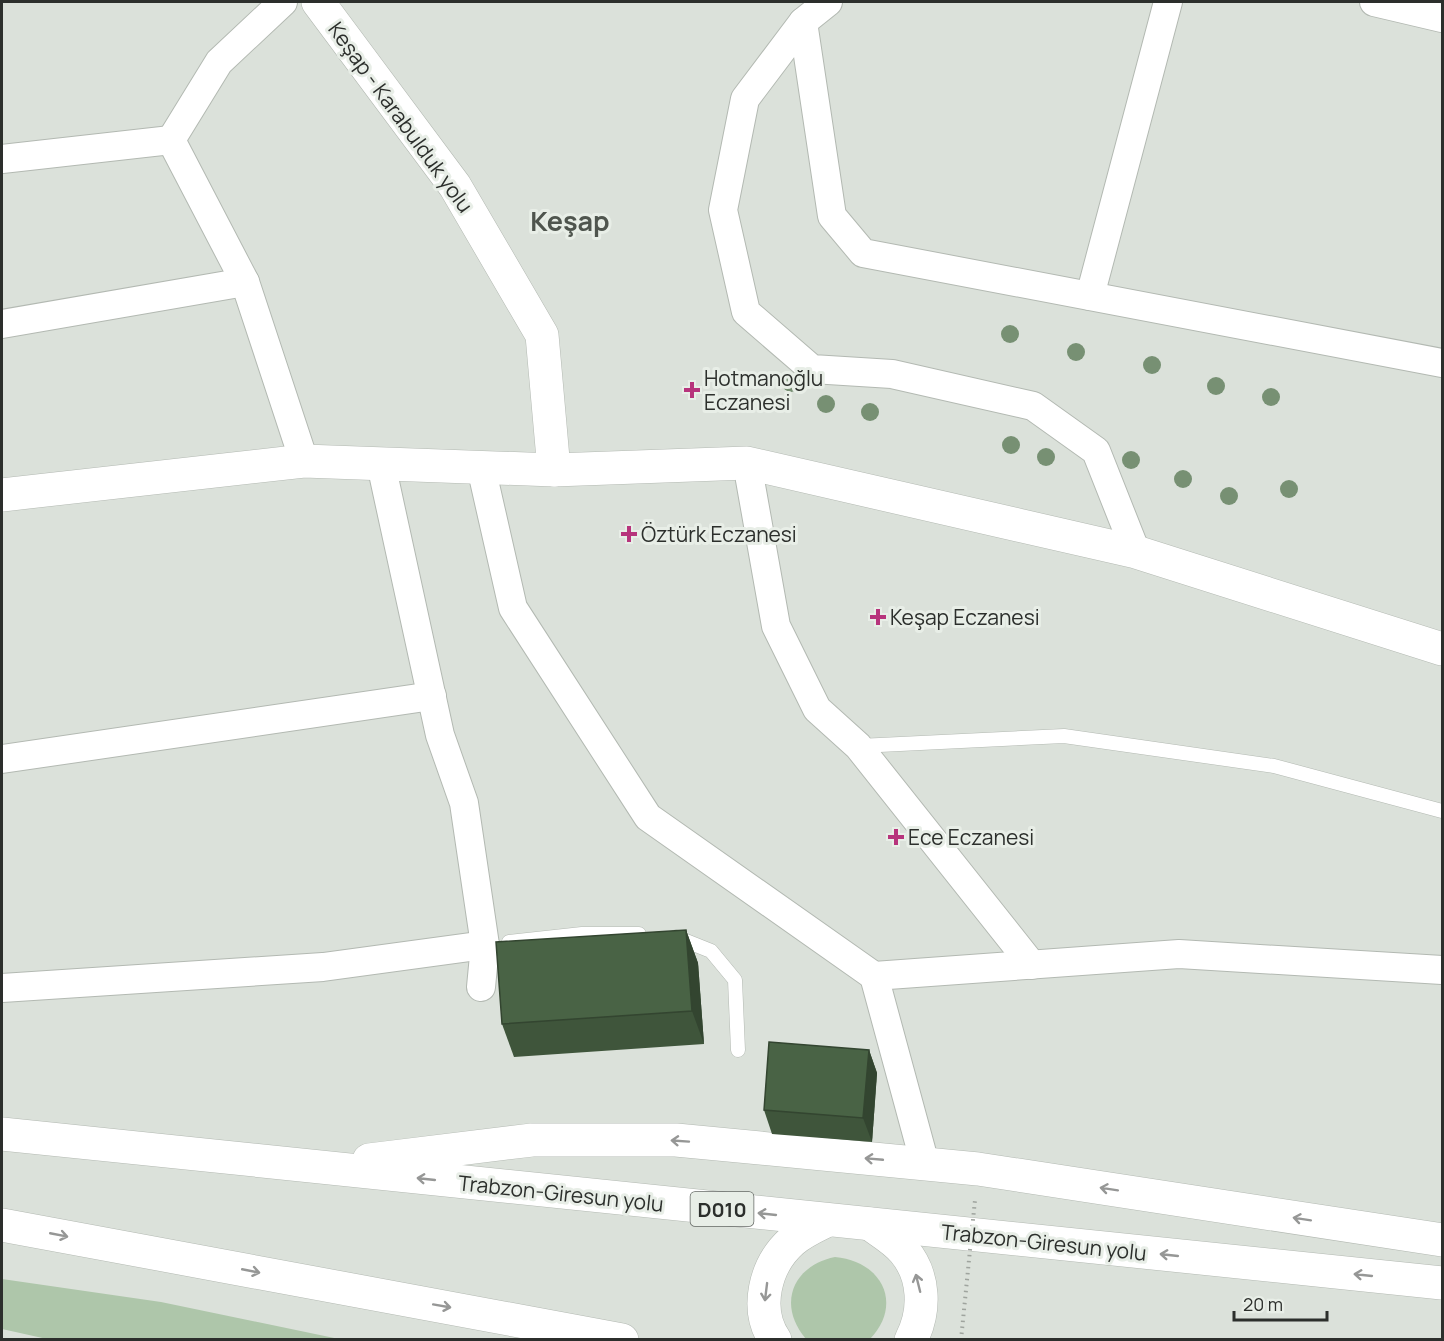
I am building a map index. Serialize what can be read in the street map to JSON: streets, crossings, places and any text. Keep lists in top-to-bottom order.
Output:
{
  "streets": {
    "main road": ["Keşap - Karabulduk yolu", "Trabzon-Giresun yolu", "D010"]
  },
  "districts": ["Keşap"],
  "places": {
    "health": [
      "Hotmanoğlu Eczanesi",
      "Öztürk Eczanesi",
      "Keşap Eczanesi",
      "Ece Eczanesi"
    ]
  },
  "scale_bar": "20 m"
}
